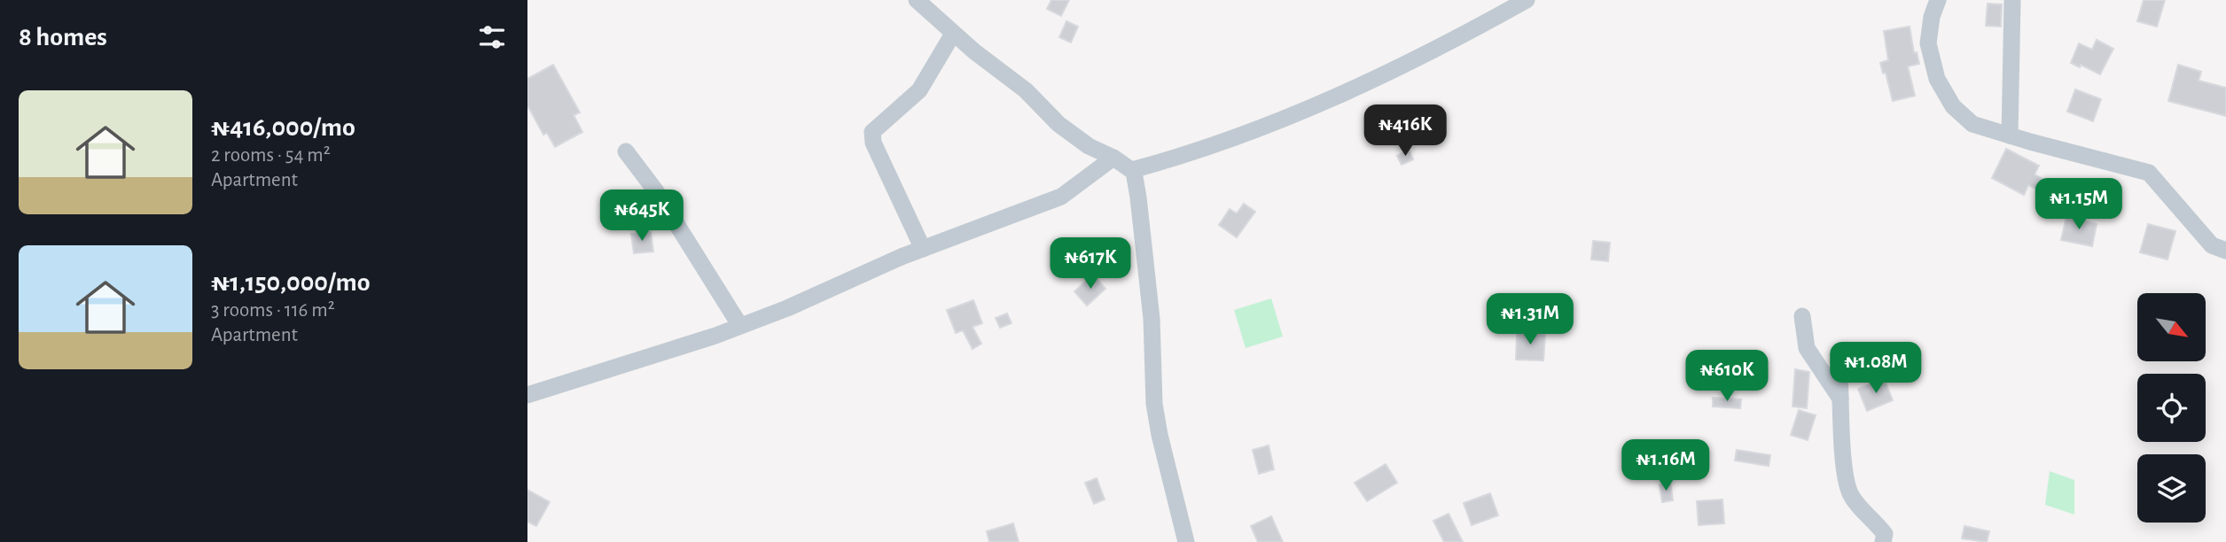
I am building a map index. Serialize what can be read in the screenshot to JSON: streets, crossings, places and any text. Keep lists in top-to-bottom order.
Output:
{
  "north": "bottom right",
  "page": {
    "heading": "8 homes",
    "list": [
      {
        "name": "₦416,000/mo",
        "note": "2 rooms · 54 m² · Apartment"
      },
      {
        "name": "₦1,150,000/mo",
        "note": "3 rooms · 116 m² · Apartment"
      }
    ],
    "price": [
      "₦416K",
      "₦1.15M",
      "₦645K",
      "₦617K",
      "₦1.31M",
      "₦1.08M",
      "₦610K",
      "₦1.16M"
    ]
  }
}
